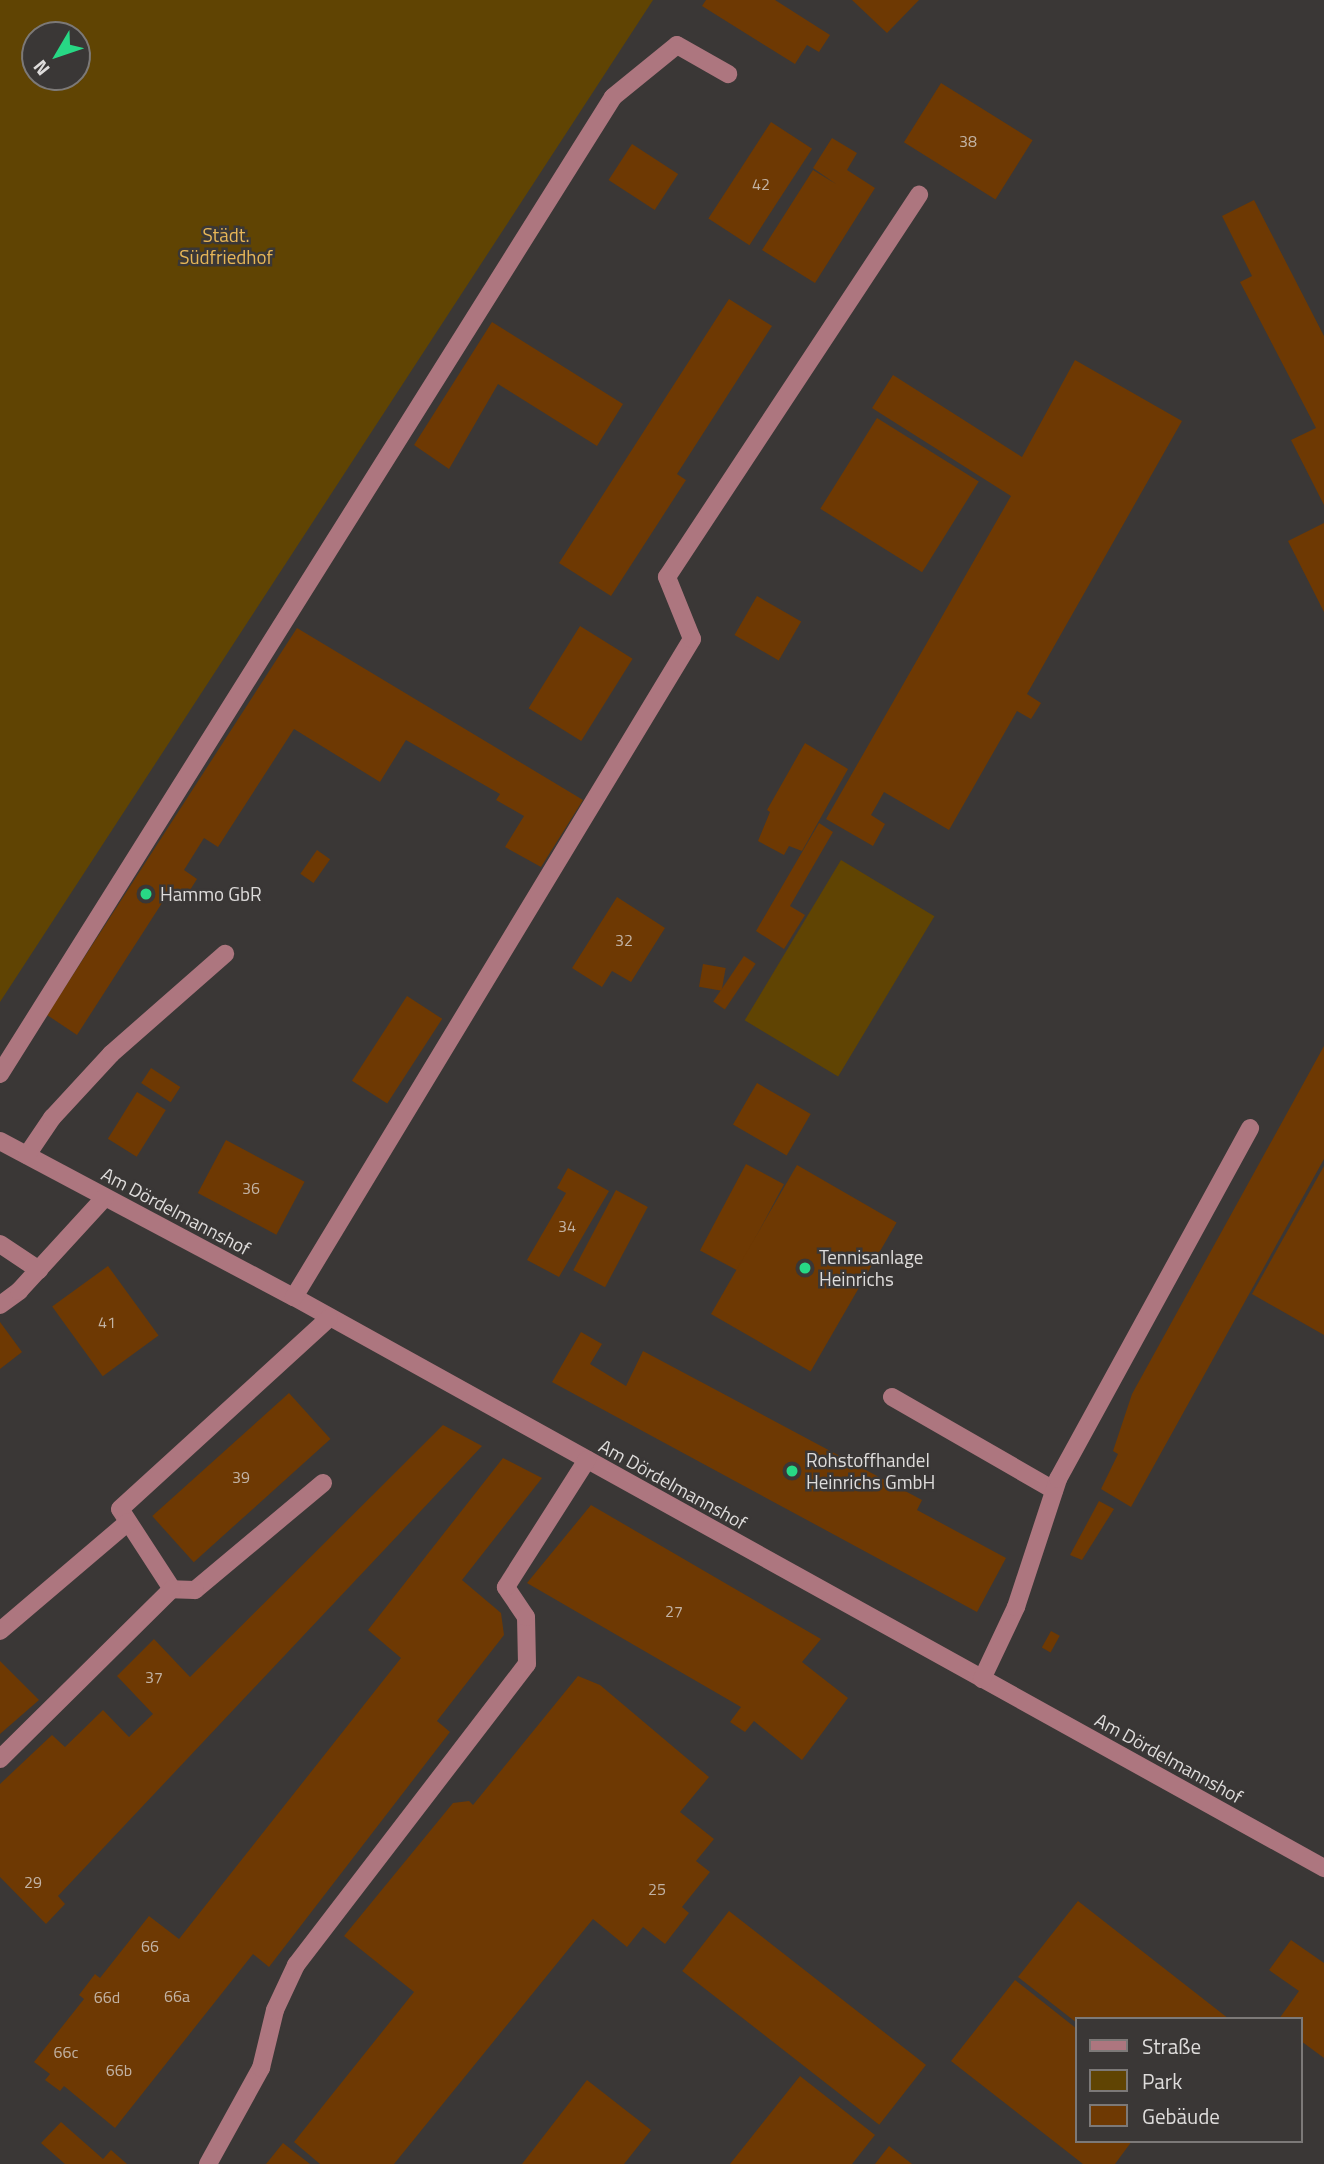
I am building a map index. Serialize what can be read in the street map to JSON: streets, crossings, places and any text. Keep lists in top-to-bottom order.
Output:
{
  "streets": {
    "street": ["Am Dördelmannshof"]
  },
  "parks": ["Städt. Südfriedhof"],
  "places": ["Hammo GbR", "Tennisanlage Heinrichs", "Rohstoffhandel Heinrichs GmbH"],
  "house_numbers": [
    "38",
    "42",
    "32",
    "36",
    "34",
    "41",
    "39",
    "27",
    "37",
    "29",
    "25",
    "66",
    "66a",
    "66d",
    "66c",
    "66b"
  ],
  "legend": ["Straße", "Park", "Gebäude"],
  "north": "bottom left"
}
